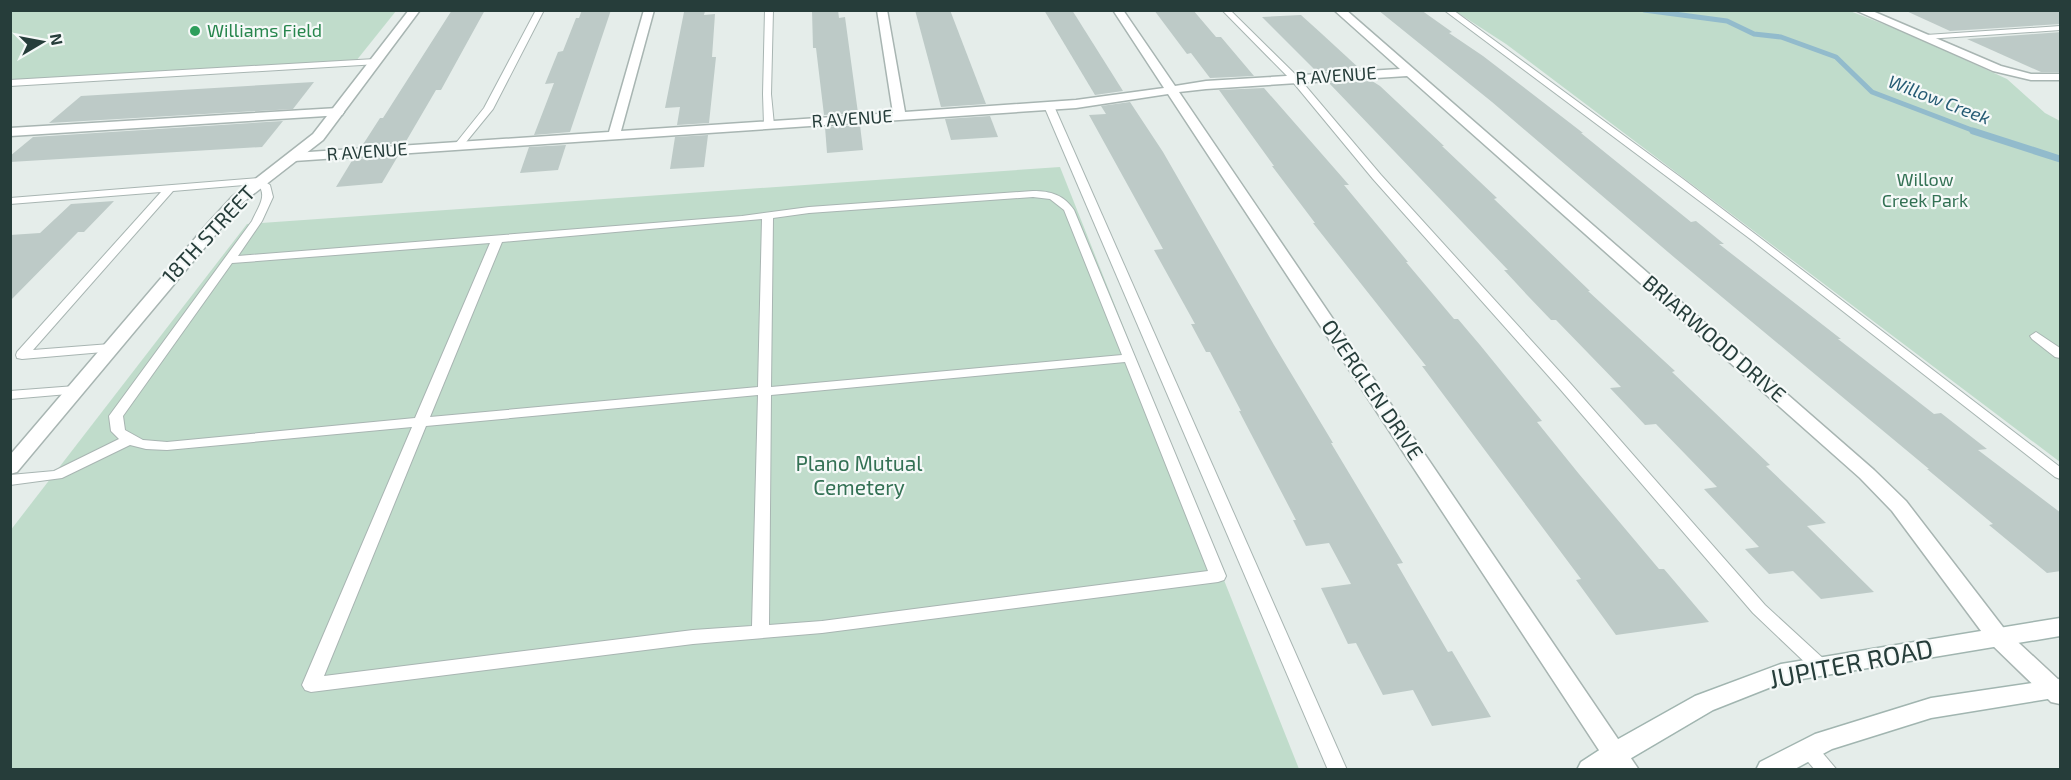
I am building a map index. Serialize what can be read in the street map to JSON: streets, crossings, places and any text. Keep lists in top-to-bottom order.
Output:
{
  "streets": {
    "street": [
      "R AVENUE",
      "18TH STREET",
      "BRIARWOOD DRIVE",
      "OVERGLEN DRIVE",
      "JUPITER ROAD"
    ]
  },
  "crossings": [
    ["R AVENUE", "18TH STREET"],
    ["R AVENUE", "BRIARWOOD DRIVE"],
    ["R AVENUE", "OVERGLEN DRIVE"],
    ["BRIARWOOD DRIVE", "JUPITER ROAD"],
    ["OVERGLEN DRIVE", "JUPITER ROAD"]
  ],
  "water": ["Willow Creek"],
  "parks": ["Willow Creek Park", "Plano Mutual Cemetery"],
  "places": ["Williams Field"],
  "north": "right"
}
